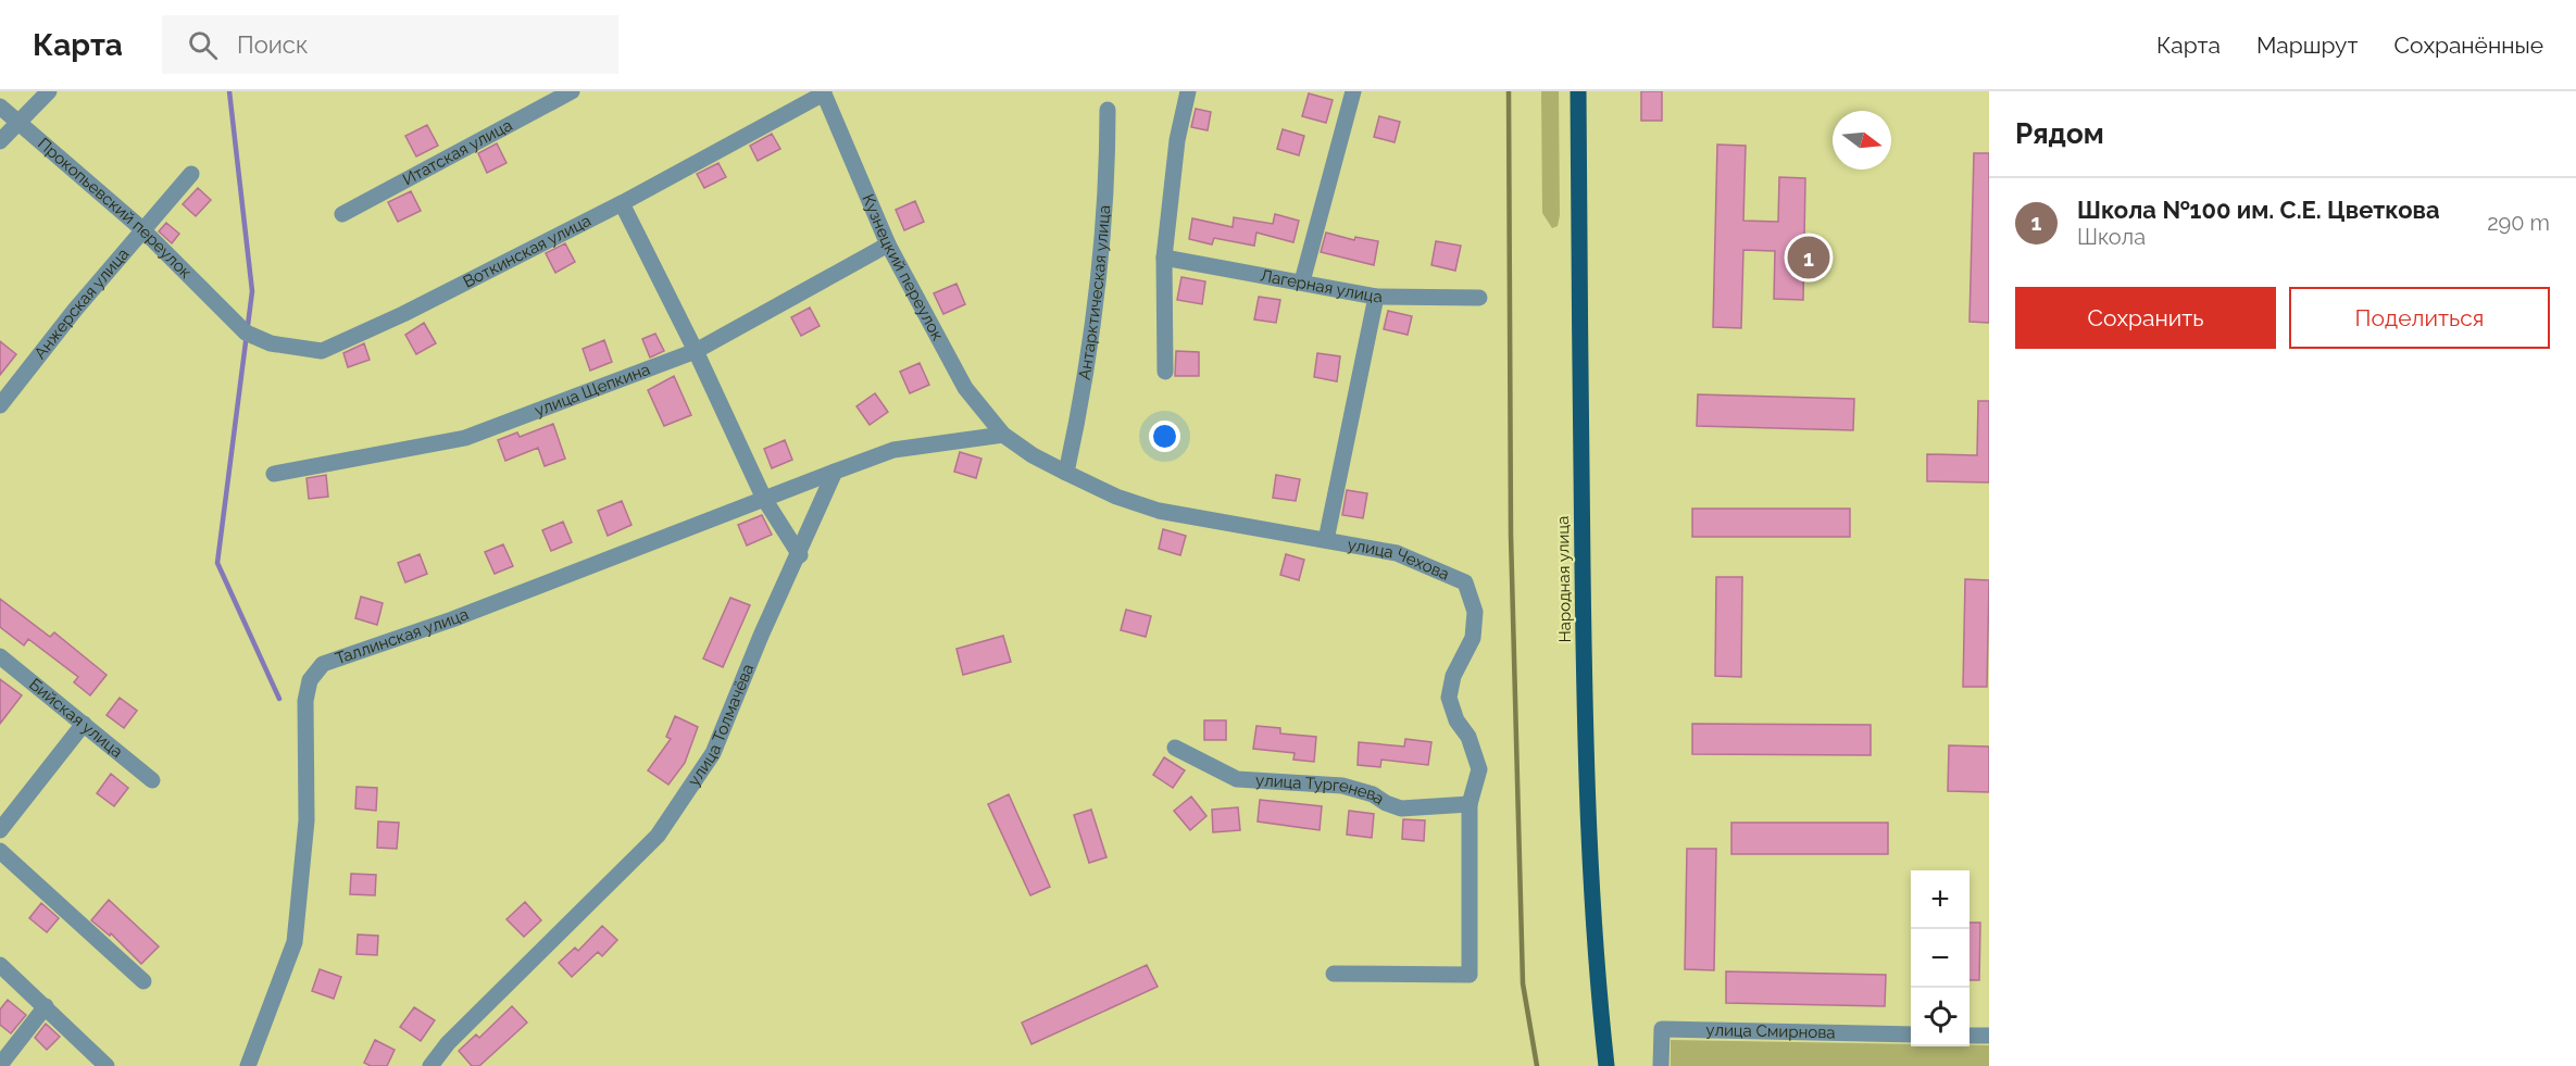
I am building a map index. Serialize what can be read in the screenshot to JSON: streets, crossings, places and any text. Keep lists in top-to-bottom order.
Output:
{
  "streets": {
    "main road": ["Народная улица"],
    "street": [
      "Итатская улица",
      "Прокопьевский переулок",
      "Воткинская улица",
      "Кузнецкий переулок",
      "Лагерная улица",
      "Антарктическая улица",
      "Анжерская улица",
      "улица Щепкина",
      "улица Чехова",
      "Таллинская улица",
      "Бийская улица",
      "улица Толмачёва",
      "улица Тургенева",
      "улица Смирнова"
    ]
  },
  "crossings": [
    ["Прокопьевский переулок", "Воткинская улица"],
    ["Прокопьевский переулок", "Анжерская улица"],
    ["Воткинская улица", "Кузнецкий переулок"],
    ["Кузнецкий переулок", "улица Щепкина"],
    ["Кузнецкий переулок", "улица Чехова"],
    ["Антарктическая улица", "улица Чехова"],
    ["улица Чехова", "улица Тургенева"],
    ["Таллинская улица", "улица Толмачёва"]
  ],
  "north": "right",
  "page": {
    "header": "Карта",
    "search": "Поиск",
    "nav": ["Карта", "Маршрут", "Сохранённые"],
    "heading": "Рядом",
    "list": [
      {
        "mark": "1",
        "name": "Школа №100 им. С.Е. Цветкова",
        "note": "Школа",
        "value": "290 m"
      }
    ],
    "pins": "1",
    "buttons": ["Сохранить", "Поделиться"],
    "map_buttons": ["+", "−"]
  }
}
